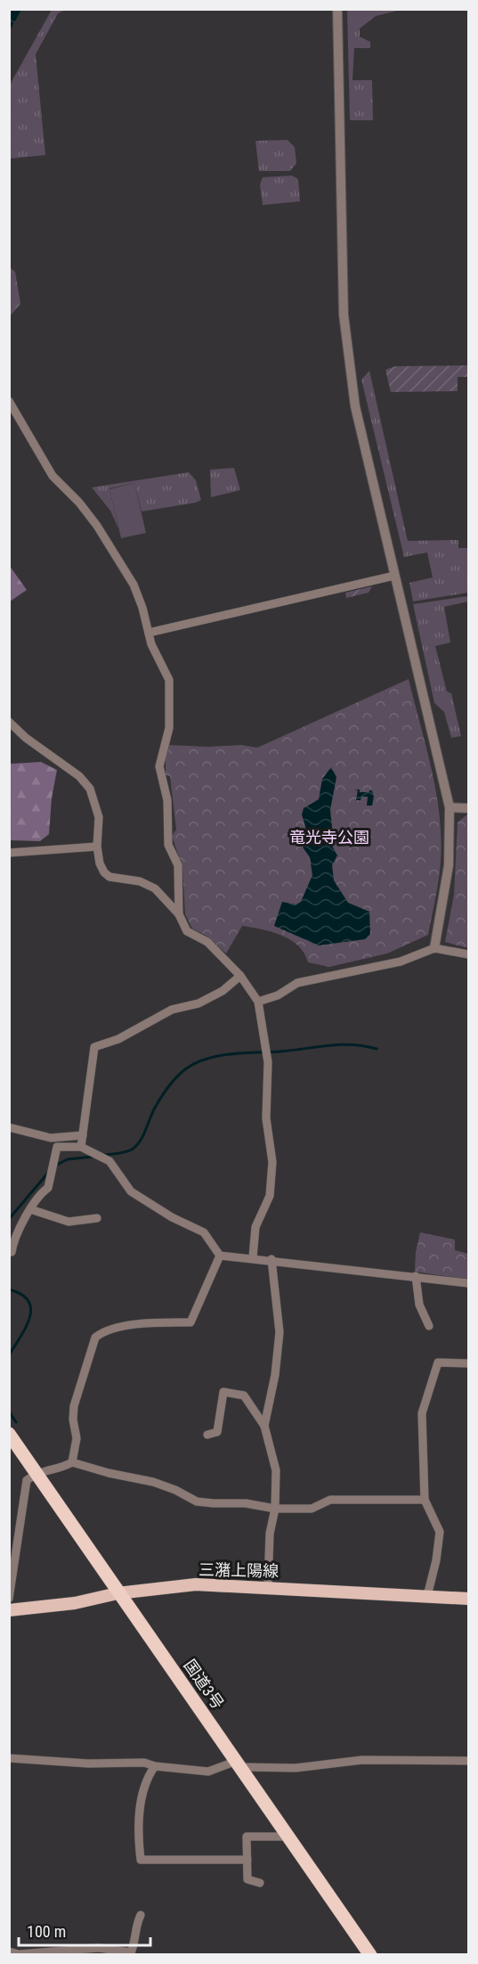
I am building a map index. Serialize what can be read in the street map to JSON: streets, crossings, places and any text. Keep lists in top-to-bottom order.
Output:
{
  "streets": {
    "highway": ["国道3号"],
    "main road": ["三潴上陽線"]
  },
  "crossings": [
    ["三潴上陽線", "国道3号"]
  ],
  "parks": ["竜光寺公園"],
  "scale_bar": "100 m"
}
